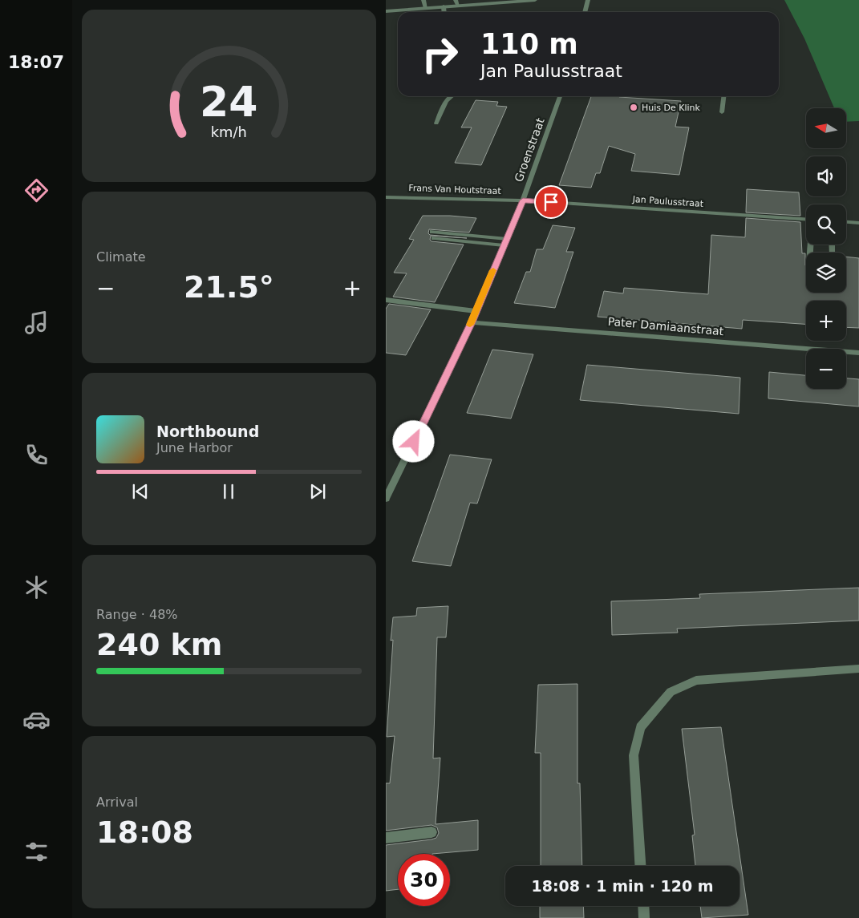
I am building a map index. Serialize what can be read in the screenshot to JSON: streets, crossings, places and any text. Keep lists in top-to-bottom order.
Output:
{
  "streets": {
    "street": [
      "Groenstraat",
      "Frans Van Houtstraat",
      "Jan Paulusstraat",
      "Pater Damiaanstraat"
    ]
  },
  "crossings": [
    ["Groenstraat", "Frans Van Houtstraat"],
    ["Groenstraat", "Jan Paulusstraat"],
    ["Groenstraat", "Pater Damiaanstraat"],
    ["Frans Van Houtstraat", "Jan Paulusstraat"]
  ],
  "places": ["Huis De Klink"],
  "north": "left",
  "page": {
    "tabs": "18:07",
    "turn": ["110 m", "Jan Paulusstraat"],
    "map_buttons": ["+", "−"],
    "tile": [
      "Climate",
      ["Range · 48%", "240 km"],
      ["Arrival", "18:08"]
    ],
    "heat": ["−", "21.5°", "+"],
    "song": ["Northbound", "June Harbor"],
    "limit": "30",
    "trip": "18:08 · 1 min · 120 m",
    "gauge": ["24", "km/h"]
  }
}
